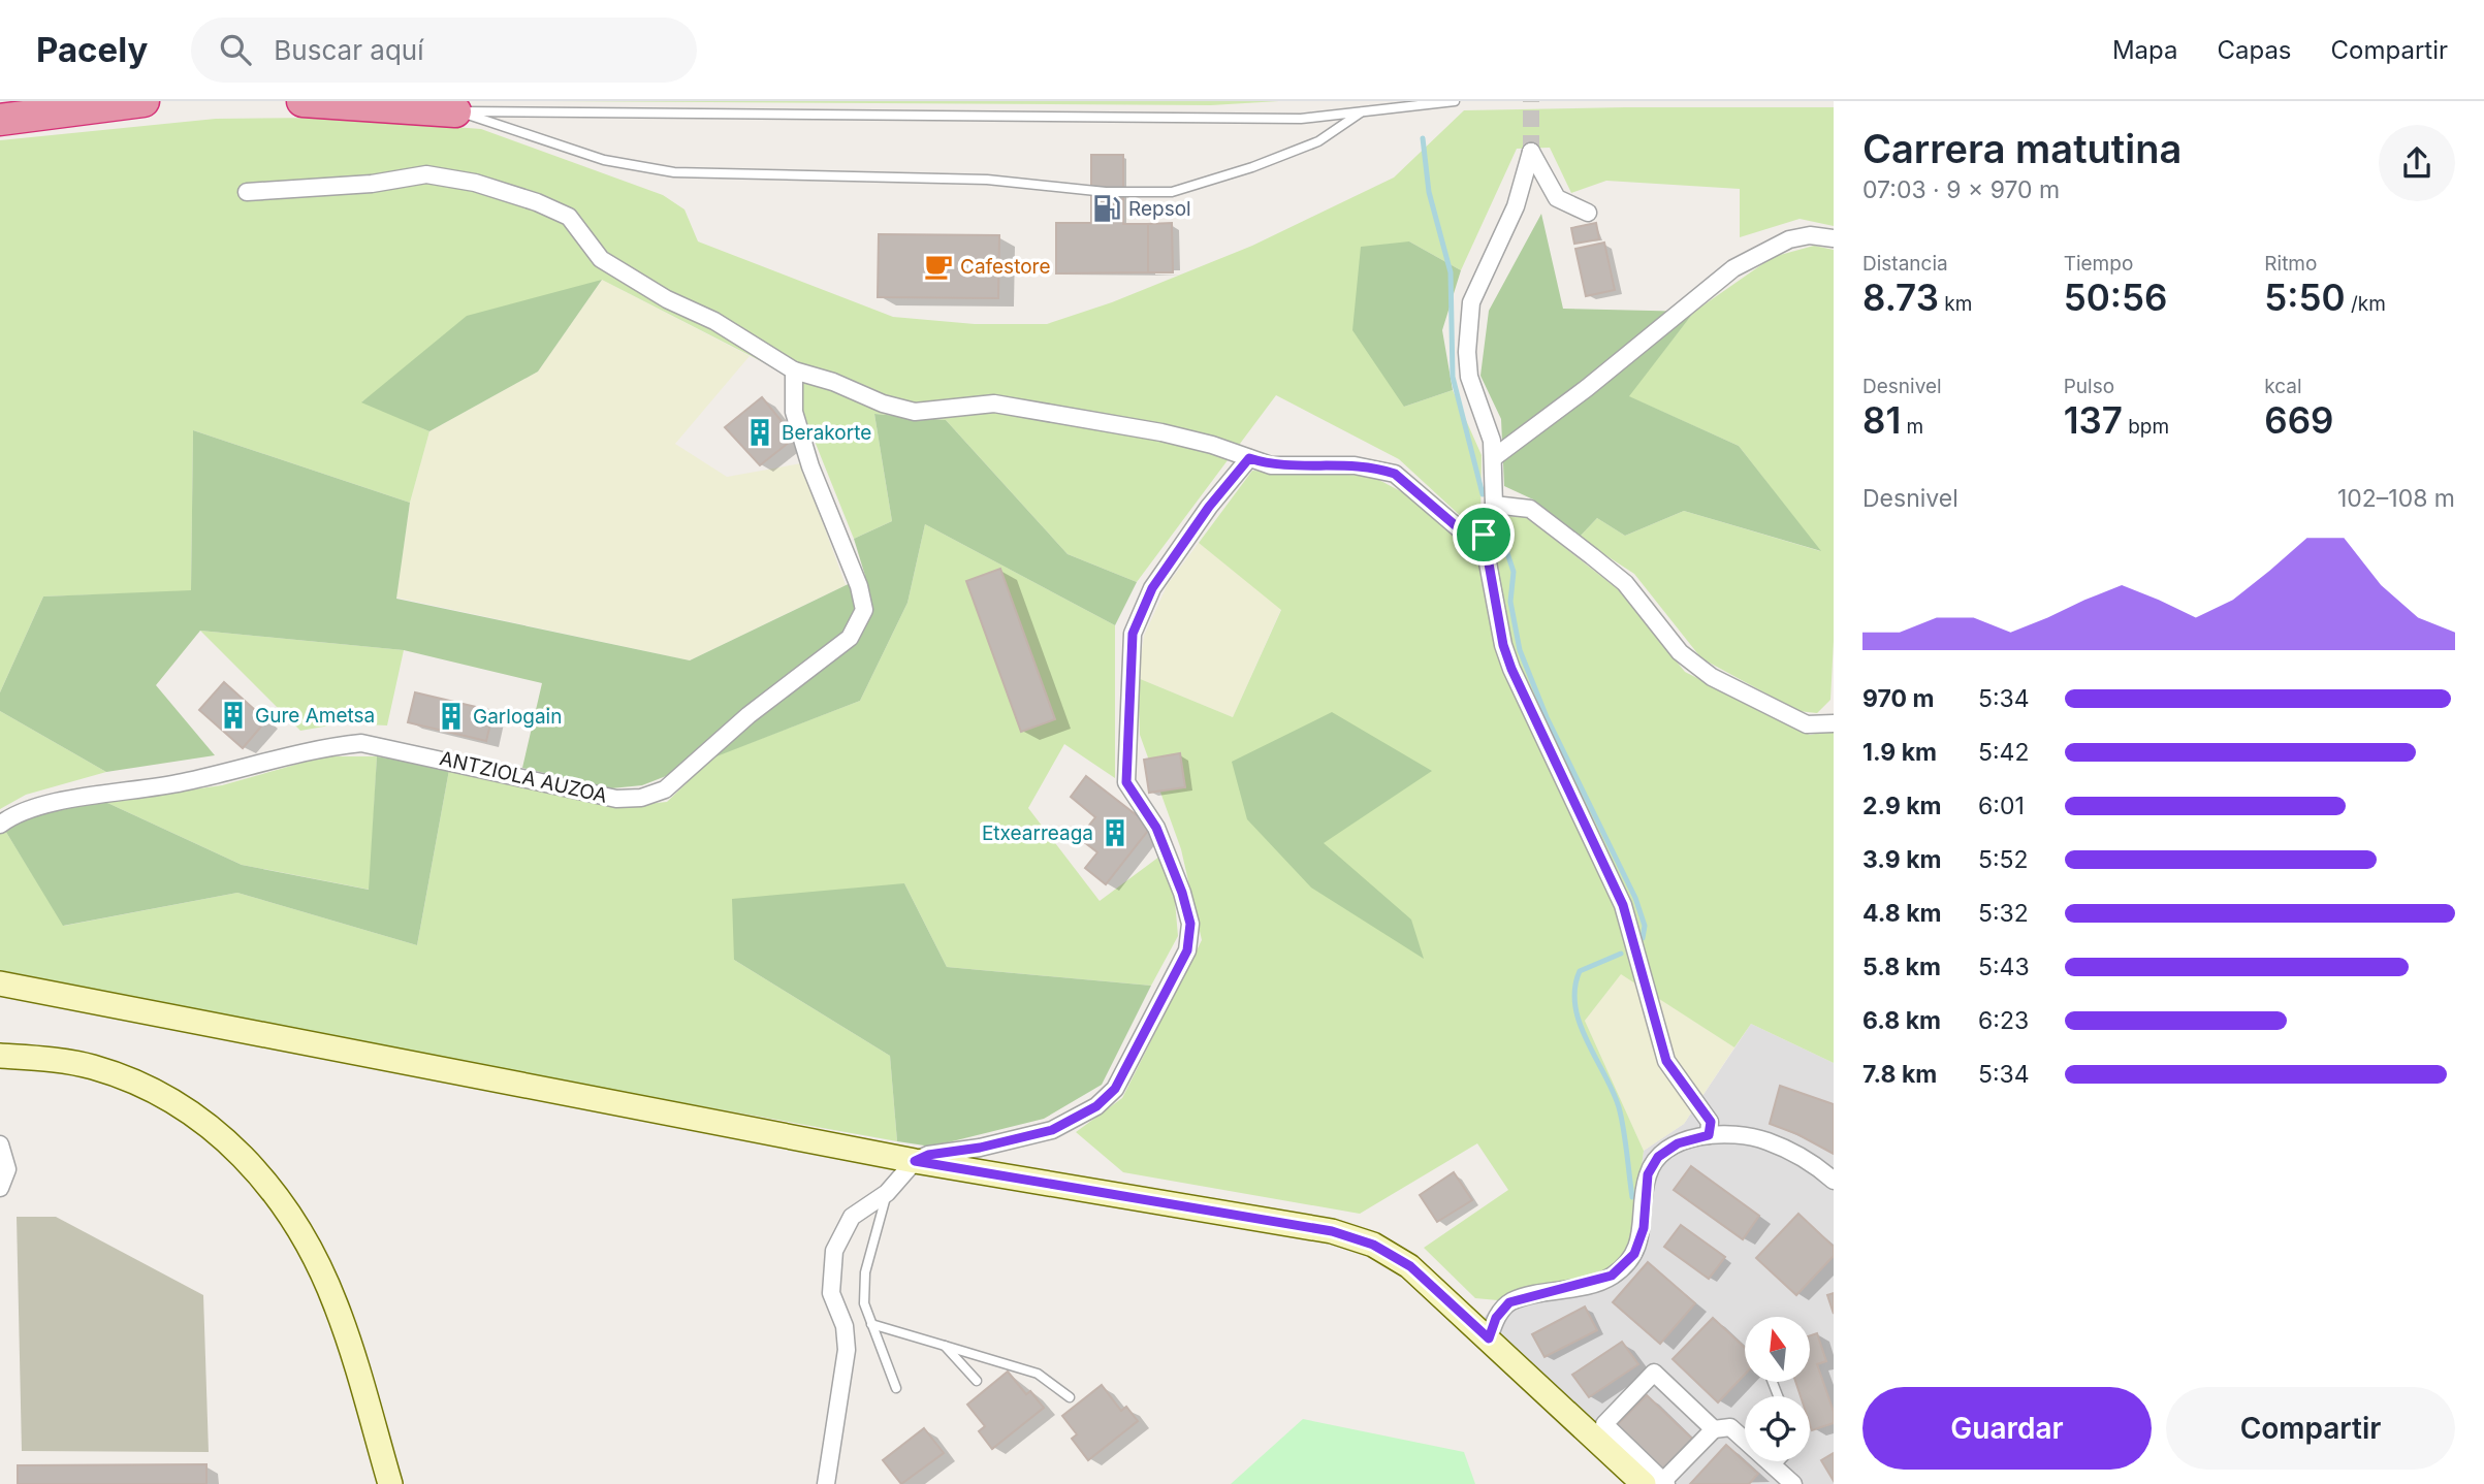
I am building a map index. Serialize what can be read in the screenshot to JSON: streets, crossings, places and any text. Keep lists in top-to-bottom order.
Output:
{
  "streets": {
    "street": ["ANTZIOLA AUZOA"]
  },
  "places": {
    "fuel station": ["Repsol"],
    "cafe": ["Cafestore"],
    "building": [
      "Berakorte",
      "Gure Ametsa",
      "Garlogain",
      "Etxearreaga"
    ]
  },
  "north": "top",
  "page": {
    "header": "Pacely",
    "search": "Buscar aquí",
    "nav": ["Mapa", "Capas", "Compartir"],
    "heading": ["Carrera matutina", "07:03 · 9 × 970 m"],
    "stats": [
      ["Distancia", "8.73 km"],
      ["Tiempo", "50:56"],
      ["Ritmo", "5:50 /km"],
      ["Desnivel", "81 m"],
      ["Pulso", "137 bpm"],
      ["kcal", "669"]
    ],
    "chart": ["Desnivel", "102–108 m"],
    "list": [
      {
        "name": "970 m",
        "note": "5:34"
      },
      {
        "name": "1.9 km",
        "note": "5:42"
      },
      {
        "name": "2.9 km",
        "note": "6:01"
      },
      {
        "name": "3.9 km",
        "note": "5:52"
      },
      {
        "name": "4.8 km",
        "note": "5:32"
      },
      {
        "name": "5.8 km",
        "note": "5:43"
      },
      {
        "name": "6.8 km",
        "note": "6:23"
      },
      {
        "name": "7.8 km",
        "note": "5:34"
      }
    ],
    "buttons": ["Guardar", "Compartir"]
  }
}
